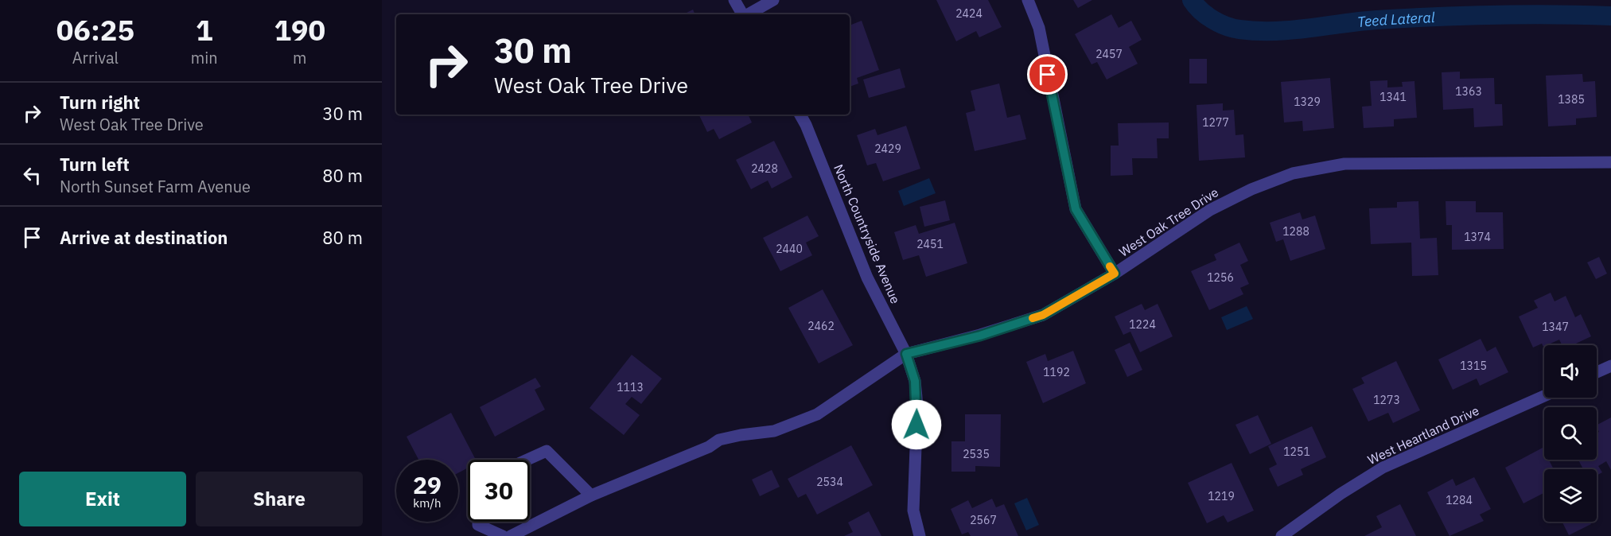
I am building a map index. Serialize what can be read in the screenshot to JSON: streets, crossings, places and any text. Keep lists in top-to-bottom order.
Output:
{
  "streets": {
    "street": ["West Oak Tree Drive", "North Countryside Avenue", "West Heartland Drive"]
  },
  "crossings": [
    ["West Oak Tree Drive", "North Countryside Avenue"]
  ],
  "water": ["Teed Lateral"],
  "house_numbers": [
    "2424",
    "2457",
    "1363",
    "1341",
    "1385",
    "1329",
    "1277",
    "2429",
    "2428",
    "1288",
    "1374",
    "2451",
    "2440",
    "1256",
    "1224",
    "2462",
    "1347",
    "1315",
    "1192",
    "1113",
    "1273",
    "1251",
    "2535",
    "2534",
    "1219",
    "1284",
    "2567"
  ],
  "page": {
    "eta": [
      "06:25",
      "Arrival",
      "1",
      "min",
      "190",
      "m"
    ],
    "turn": ["30 m", "West Oak Tree Drive"],
    "list": [
      {
        "name": "Turn right",
        "note": "West Oak Tree Drive",
        "value": "30 m"
      },
      {
        "name": "Turn left",
        "note": "North Sunset Farm Avenue",
        "value": "80 m"
      },
      {
        "name": "Arrive at destination",
        "value": "80 m"
      }
    ],
    "speed": "29 km/h",
    "limit": "30",
    "buttons": ["Exit", "Share"]
  }
}
